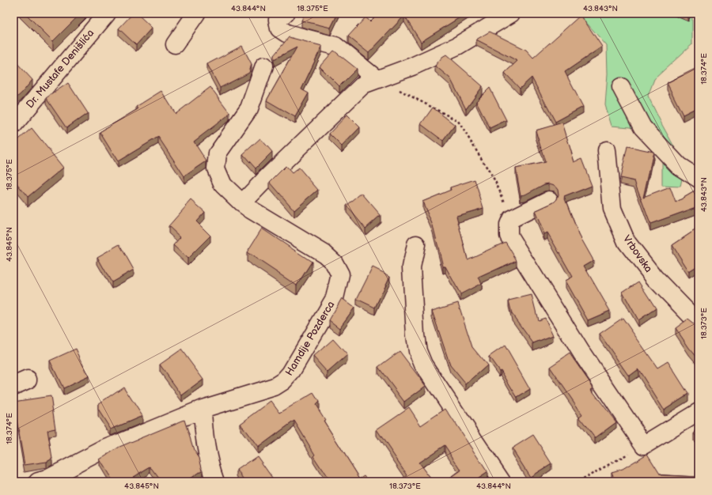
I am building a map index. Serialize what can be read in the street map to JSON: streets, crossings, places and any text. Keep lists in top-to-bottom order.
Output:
{
  "streets": {
    "street": ["Dr. Mustafe Denišlića", "Vrbovska", "Hamdije Pozderca"]
  },
  "coordinates": [
    "43.844°N",
    "18.375°E",
    "43.843°N",
    "18.374°E",
    "43.845°N",
    "18.373°E"
  ]
}
